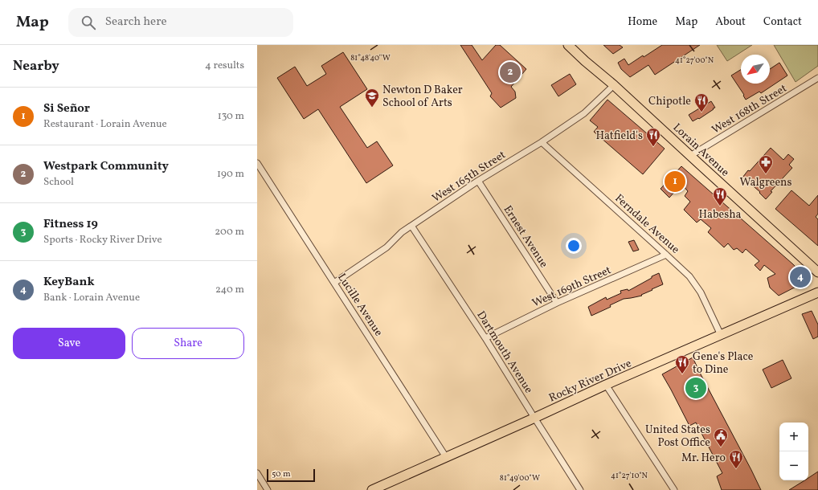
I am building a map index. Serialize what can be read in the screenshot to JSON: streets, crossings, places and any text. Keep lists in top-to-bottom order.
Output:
{
  "streets": {
    "main road": ["Lorain Avenue", "Rocky River Drive"],
    "street": [
      "West 168th Street",
      "West 165th Street",
      "Ferndale Avenue",
      "Ernest Avenue",
      "West 169th Street",
      "Lucille Avenue",
      "Dartmouth Avenue"
    ]
  },
  "crossings": [
    ["West 168th Street", "Lorain Avenue"],
    ["Lorain Avenue", "West 165th Street"],
    ["West 165th Street", "Ferndale Avenue"],
    ["West 165th Street", "Ernest Avenue"],
    ["West 165th Street", "Lucille Avenue"],
    ["West 165th Street", "Dartmouth Avenue"],
    ["Ferndale Avenue", "West 169th Street"],
    ["Ferndale Avenue", "Rocky River Drive"],
    ["Ernest Avenue", "West 169th Street"],
    ["West 169th Street", "Dartmouth Avenue"],
    ["Lucille Avenue", "Rocky River Drive"],
    ["Dartmouth Avenue", "Rocky River Drive"]
  ],
  "places": {
    "school or university": ["Newton D Baker School of Arts"],
    "restaurant": [
      "Chipotle",
      "Hatfield's",
      "Habesha",
      "Gene's Place to Dine",
      "Mr. Hero"
    ],
    "pharmacy": ["Walgreens"],
    "public building": ["United States Post Office"]
  },
  "scale_bar": "50 m",
  "north": "bottom left",
  "page": {
    "header": "Map",
    "search": "Search here",
    "nav": [
      "Home",
      "Map",
      "About",
      "Contact"
    ],
    "heading": ["Nearby", "4 results"],
    "pins": [
      "2",
      "1",
      "4",
      "3"
    ],
    "list": [
      {
        "mark": "1",
        "name": "Si Señor",
        "note": "Restaurant · Lorain Avenue",
        "value": "130 m"
      },
      {
        "mark": "2",
        "name": "Westpark Community",
        "note": "School",
        "value": "190 m"
      },
      {
        "mark": "3",
        "name": "Fitness 19",
        "note": "Sports · Rocky River Drive",
        "value": "200 m"
      },
      {
        "mark": "4",
        "name": "KeyBank",
        "note": "Bank · Lorain Avenue",
        "value": "240 m"
      }
    ],
    "buttons": ["Save", "Share"],
    "map_buttons": ["+", "−"],
    "scale": "50 m"
  },
  "coordinates": [
    "81°48'40\"W",
    "41°27'00\"N",
    "41°27'10\"N",
    "81°49'00\"W"
  ]
}
